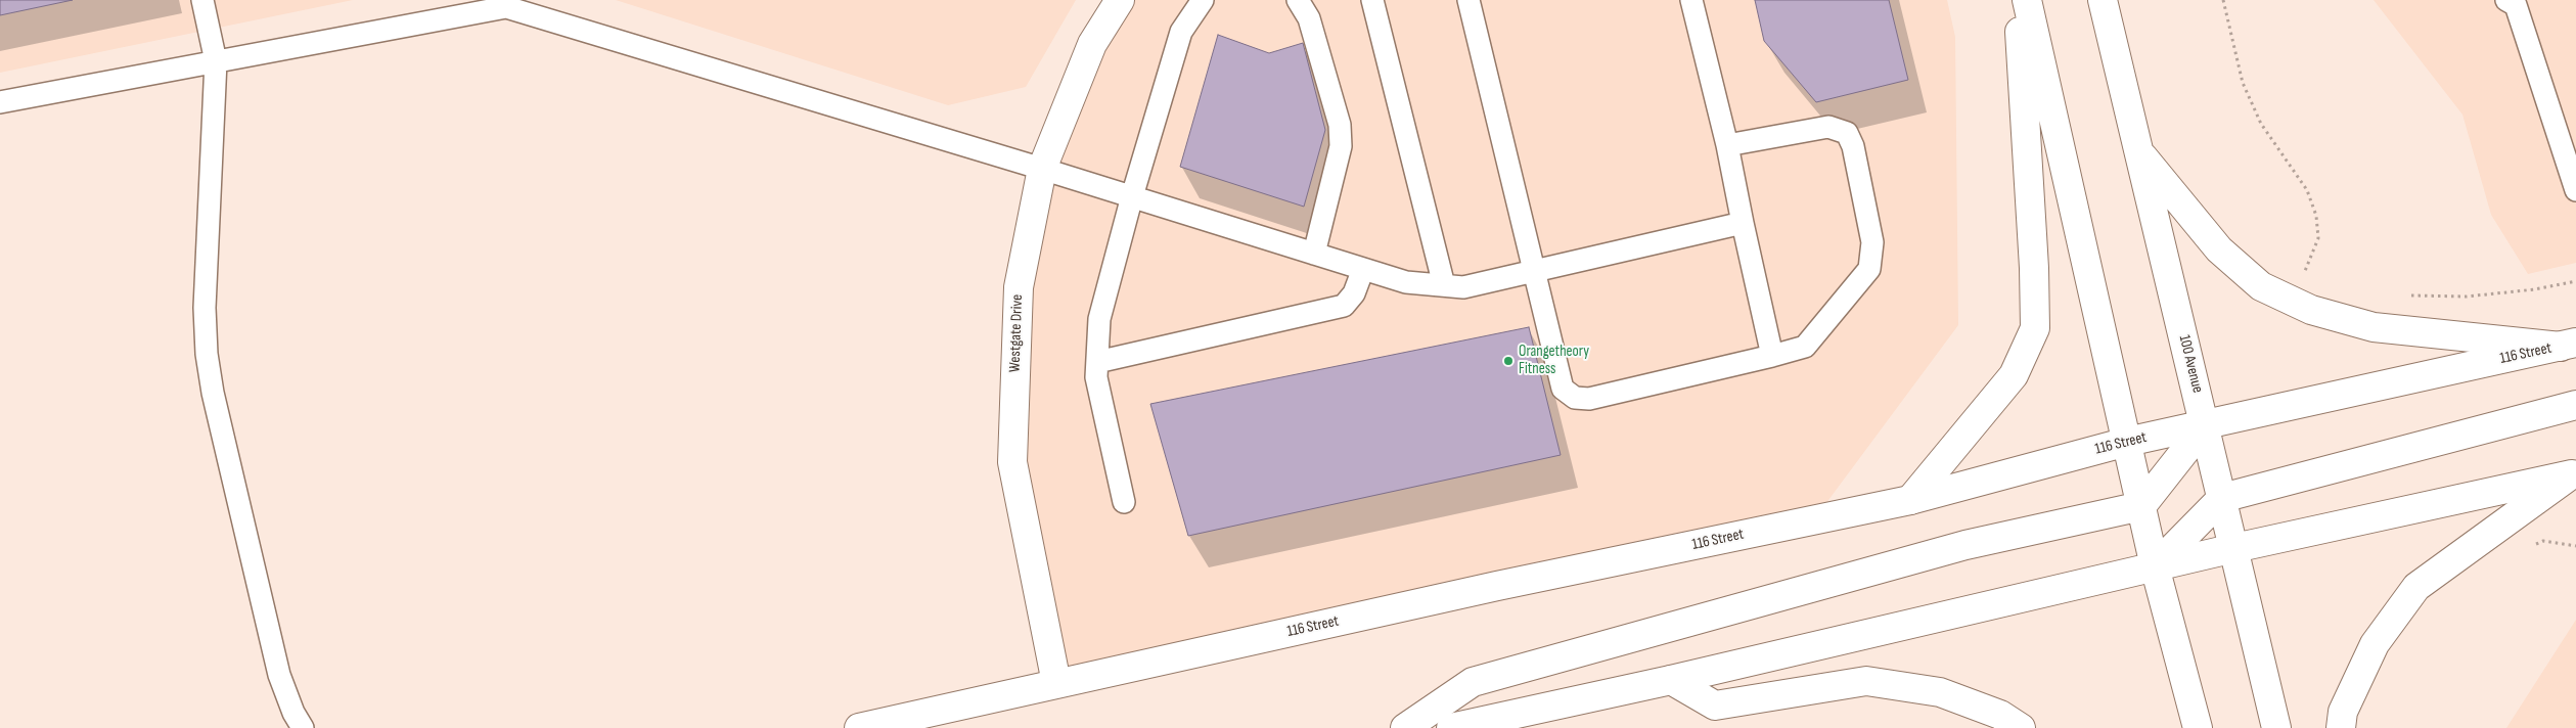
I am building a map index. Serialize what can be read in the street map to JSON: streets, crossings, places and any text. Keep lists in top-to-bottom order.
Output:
{
  "streets": {
    "main road": ["Westgate Drive", "116 Street", "100 Avenue"]
  },
  "crossings": [
    ["Westgate Drive", "116 Street"],
    ["116 Street", "100 Avenue"]
  ],
  "places": ["Orangetheory Fitness"]
}
